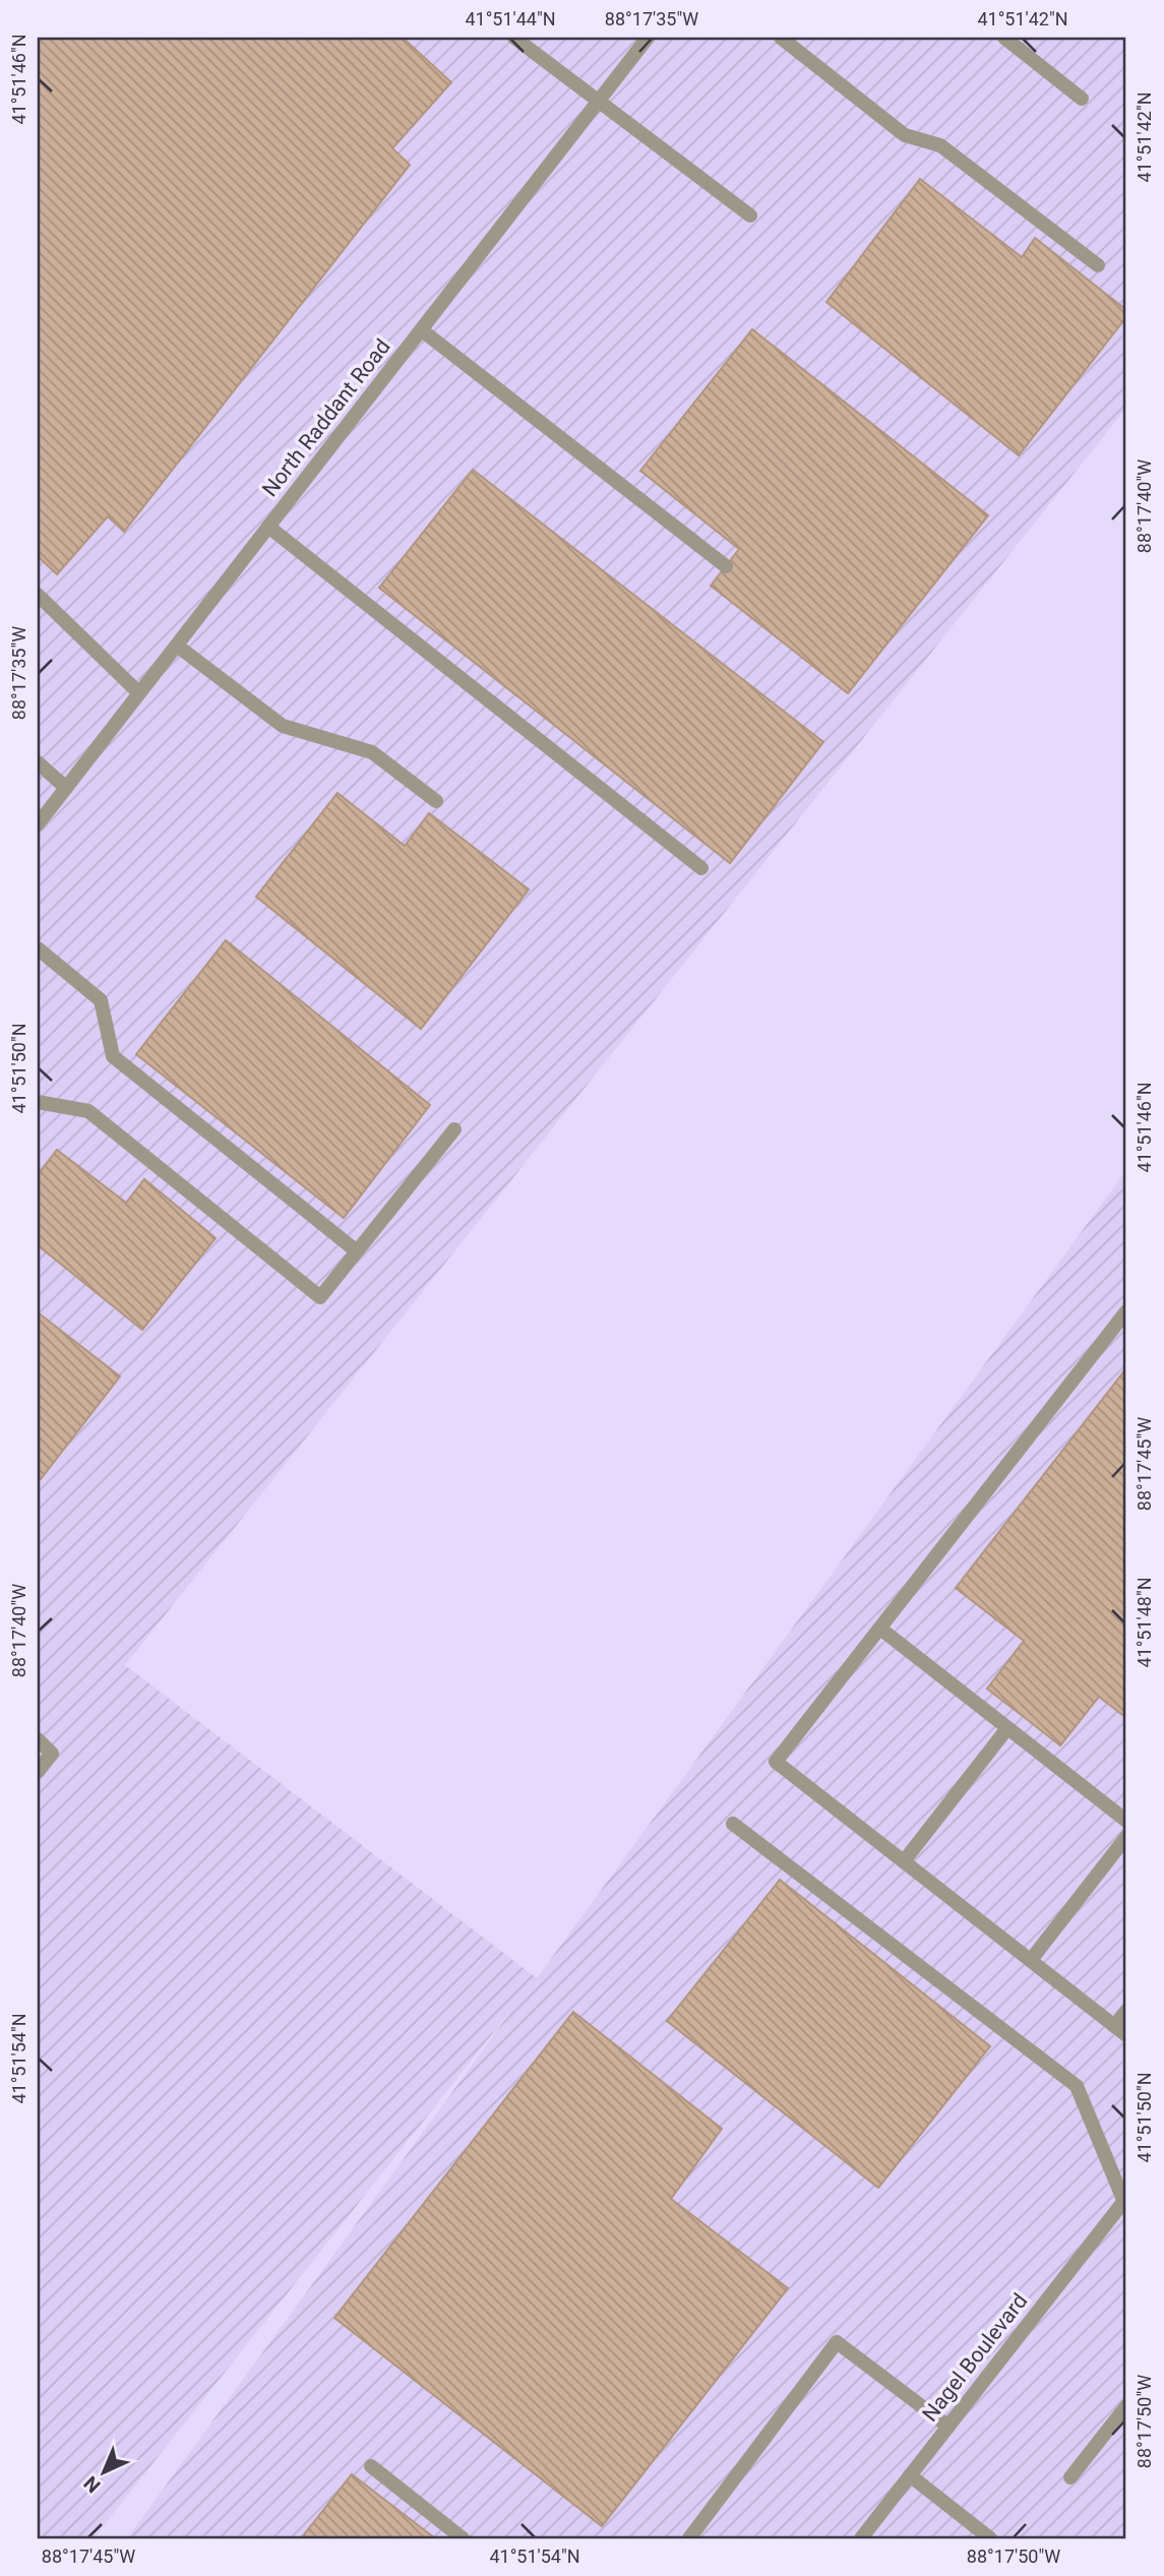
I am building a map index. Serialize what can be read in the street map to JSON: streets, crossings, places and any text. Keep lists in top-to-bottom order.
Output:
{
  "streets": {
    "street": ["North Raddant Road", "Nagel Boulevard"]
  },
  "north": "bottom left",
  "coordinates": [
    "41°51'44\"N",
    "88°17'35\"W",
    "41°51'42\"N",
    "41°51'46\"N",
    "88°17'40\"W",
    "41°51'50\"N",
    "88°17'45\"W",
    "41°51'48\"N",
    "41°51'54\"N",
    "88°17'50\"W"
  ]
}
